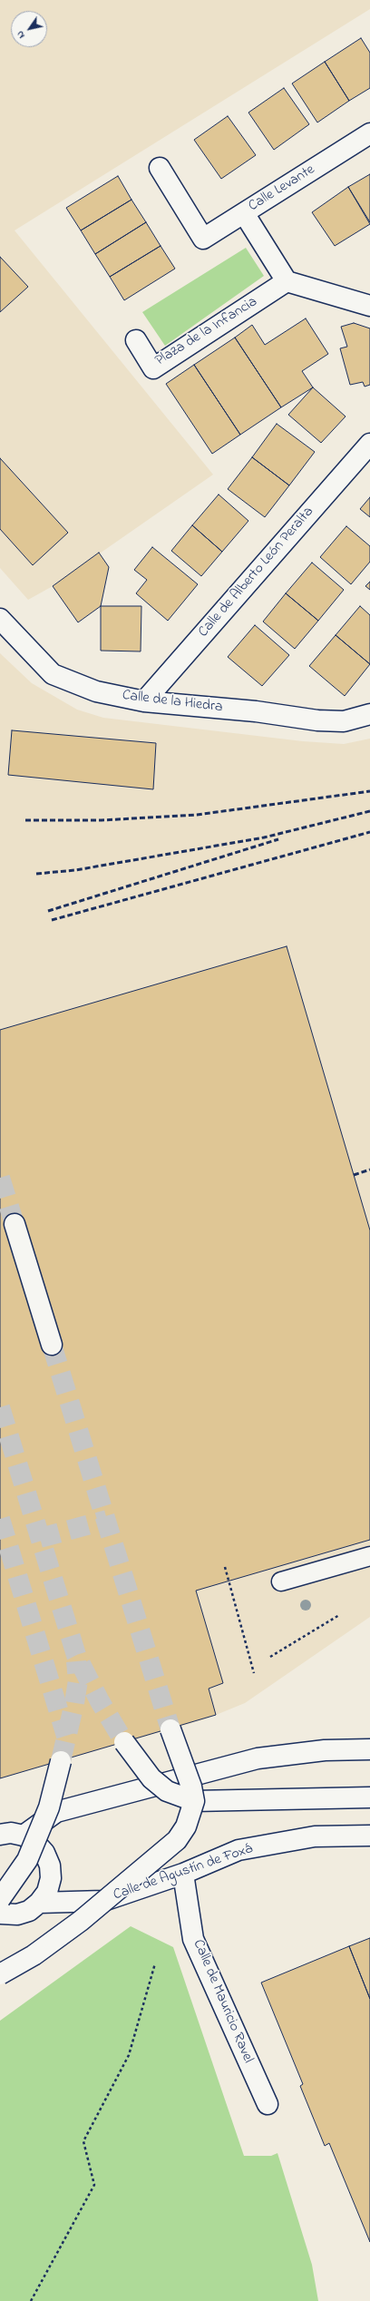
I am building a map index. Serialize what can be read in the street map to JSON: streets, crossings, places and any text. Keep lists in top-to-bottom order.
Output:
{
  "streets": {
    "street": [
      "Calle Levante",
      "Plaza de la Infancia",
      "Calle de Alberto León Peralta",
      "Calle de la Hiedra",
      "Calle de Agustín de Foxá",
      "Calle de Mauricio Ravel"
    ]
  },
  "crossings": [
    ["Calle Levante", "Plaza de la Infancia"],
    ["Calle de Alberto León Peralta", "Calle de la Hiedra"],
    ["Calle de Agustín de Foxá", "Calle de Mauricio Ravel"]
  ],
  "north": "bottom left"
}
